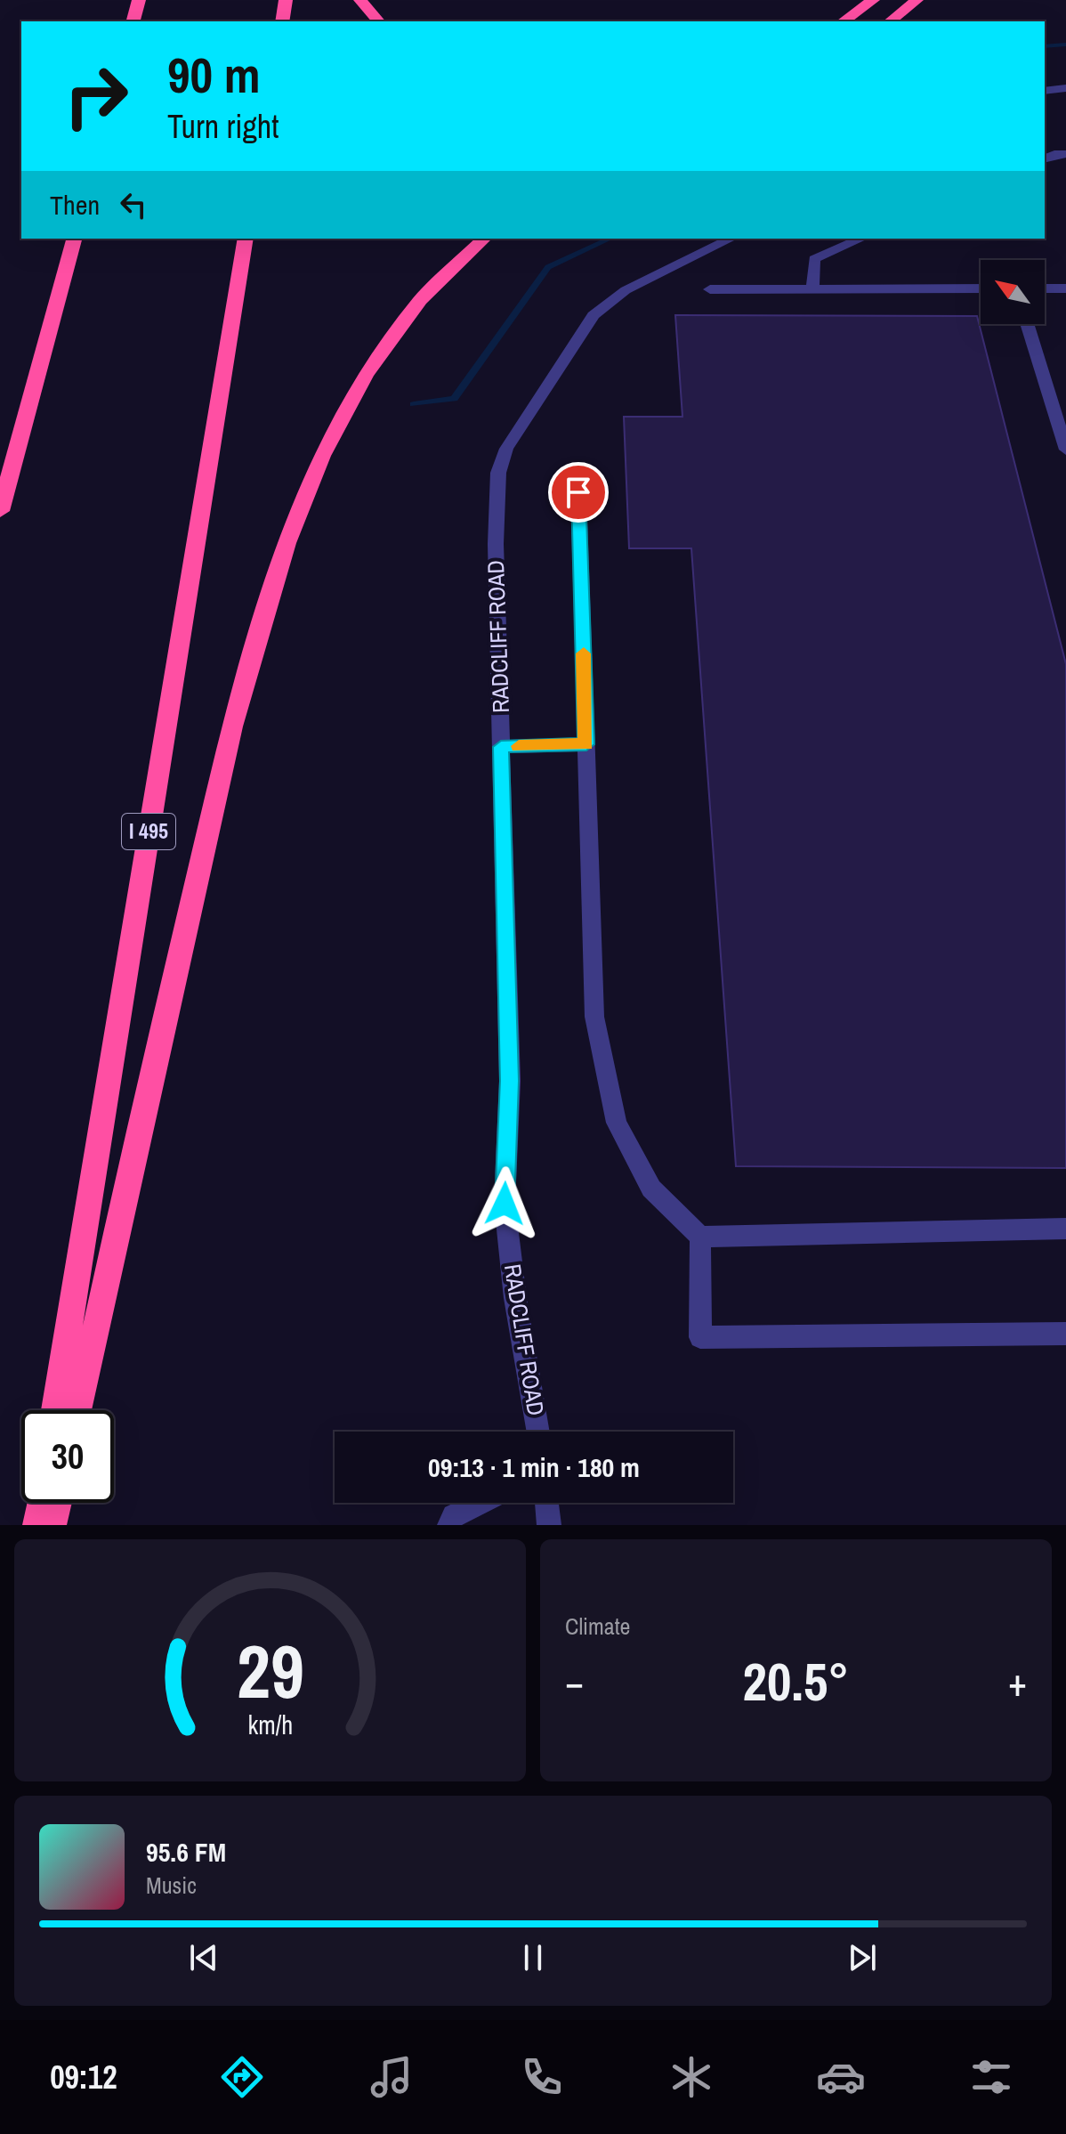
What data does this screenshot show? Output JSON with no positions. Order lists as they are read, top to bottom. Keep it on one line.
{"streets":{"highway":["I 495"],"street":["RADCLIFF ROAD"]},"north":"top left","page":{"turn":["90 m","Turn right"],"then":"Then","limit":"30","trip":"09:13 · 1 min · 180 m","tile":"Climate","heat":["−","20.5°","+"],"song":["95.6 FM","Music"],"tabs":"09:12","gauge":["29","km/h"]}}
